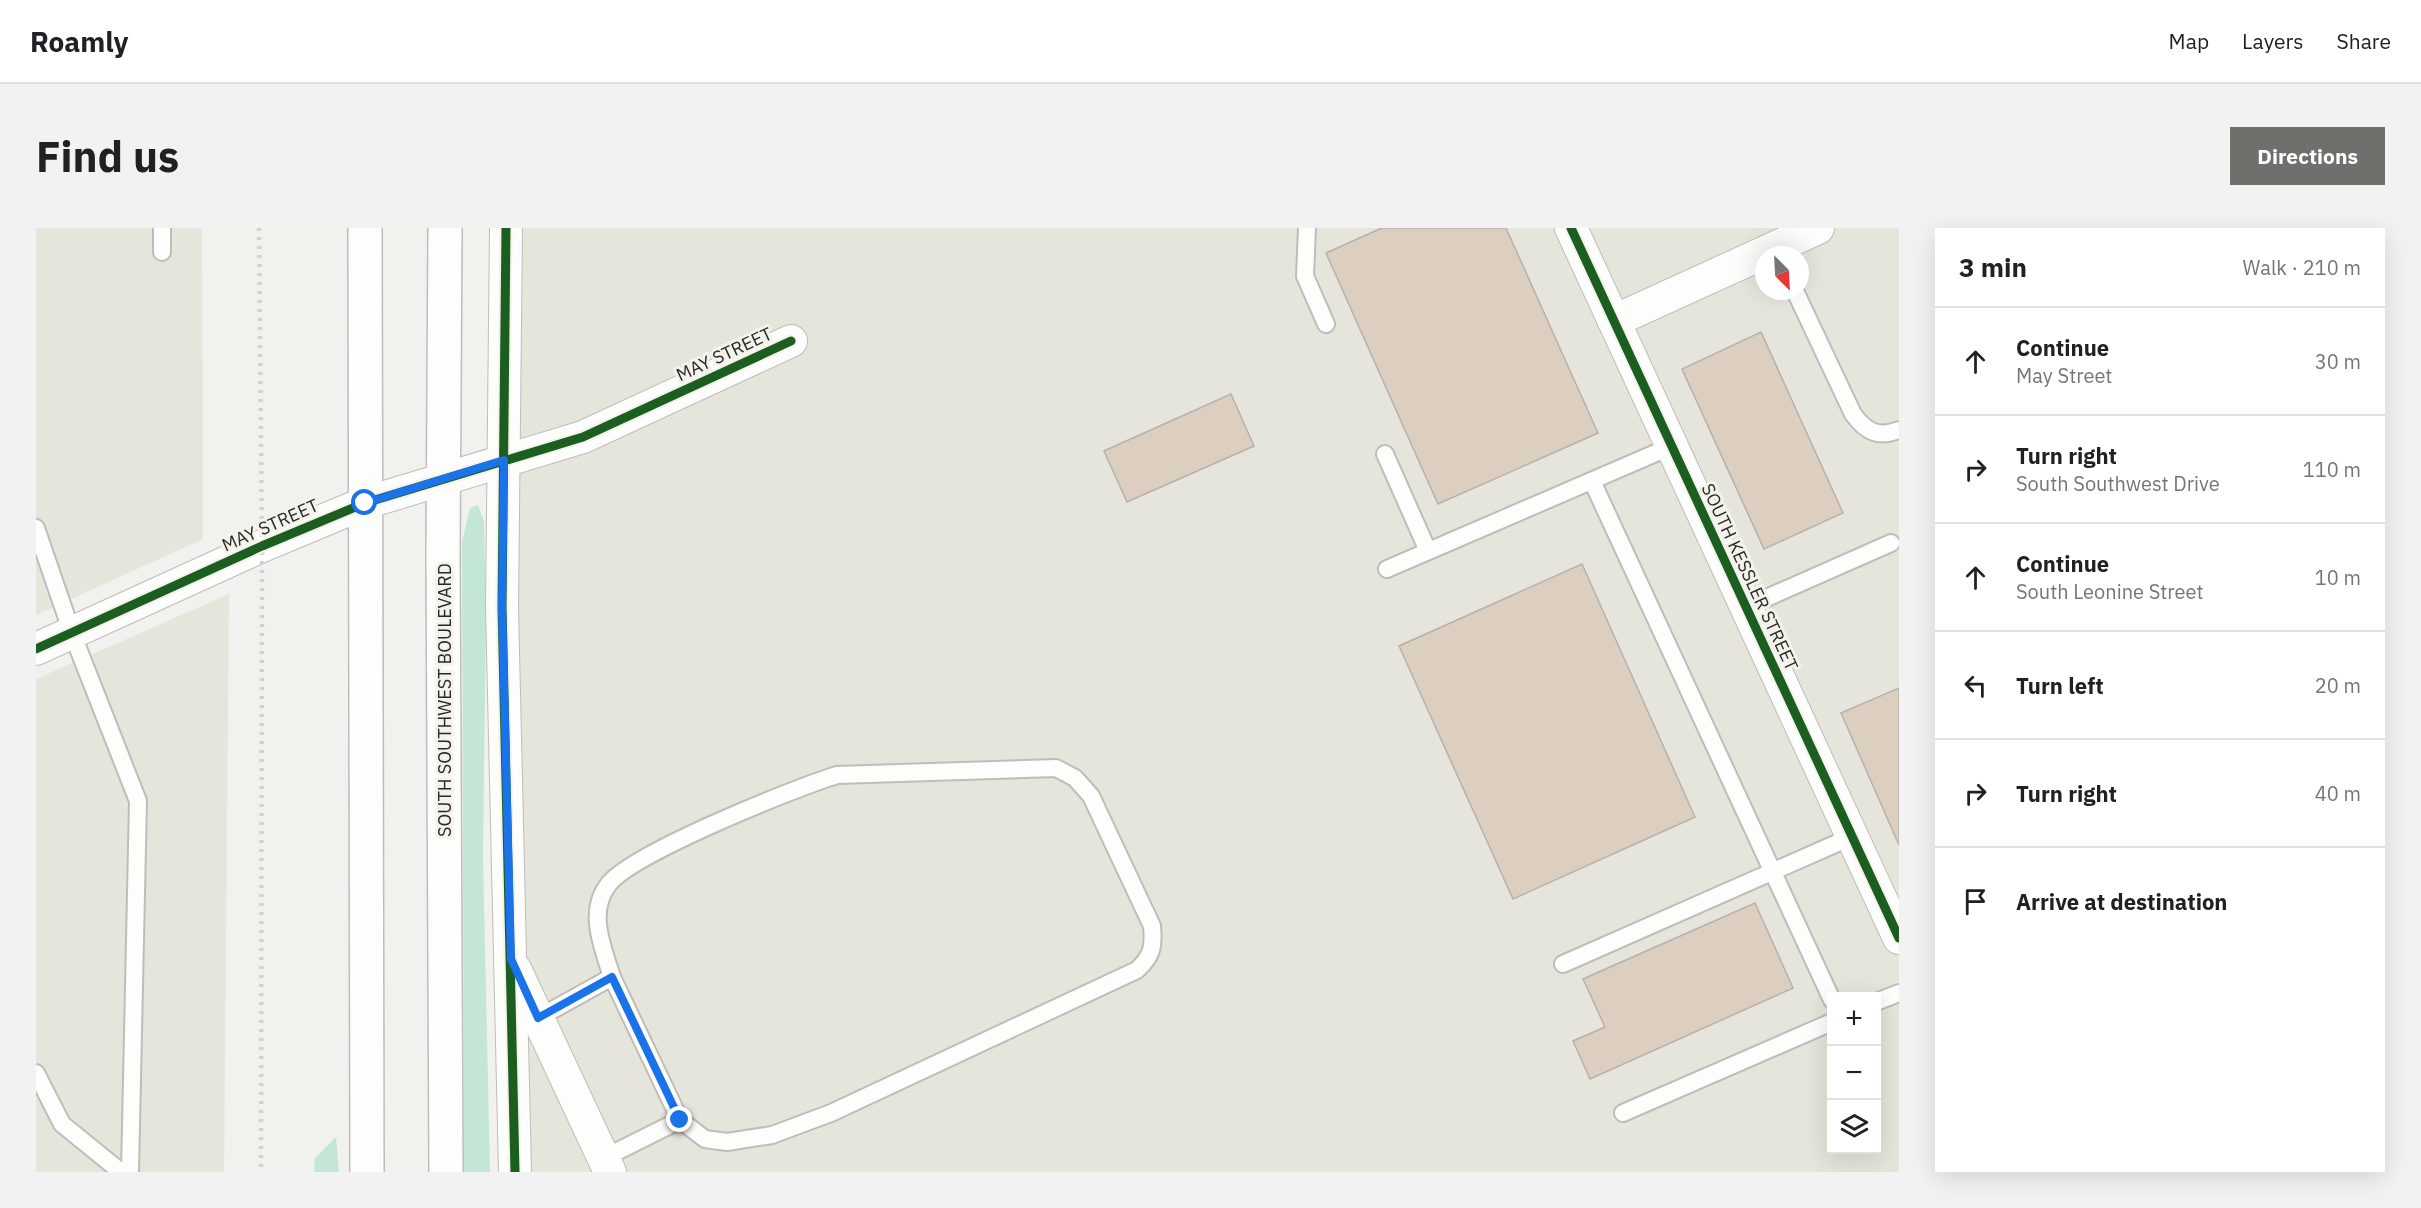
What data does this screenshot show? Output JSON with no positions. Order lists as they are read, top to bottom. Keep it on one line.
{"streets":{"main road":["SOUTH SOUTHWEST BOULEVARD"],"street":["MAY STREET","SOUTH KESSLER STREET"]},"crossings":[["MAY STREET","SOUTH SOUTHWEST BOULEVARD"]],"north":"bottom right","page":{"header":"Roamly","nav":["Map","Layers","Share"],"buttons":"Directions","title":"Find us","heading":["3 min","Walk · 210 m"],"list":[["Continue","May Street","30 m"],["Turn right","South Southwest Drive","110 m"],["Continue","South Leonine Street","10 m"],["Turn left","20 m"],["Turn right","40 m"],"Arrive at destination"],"map_buttons":["+","−"]}}
